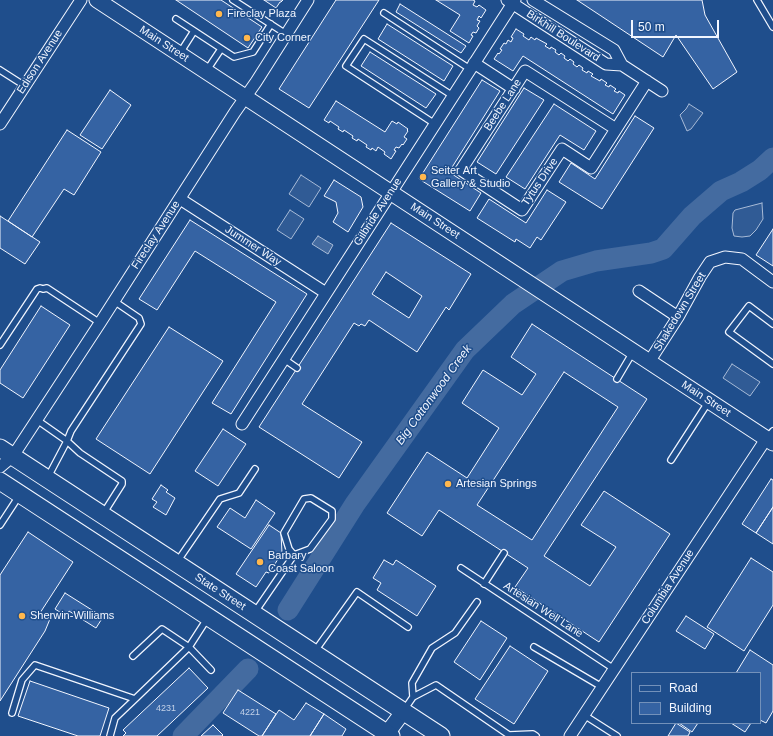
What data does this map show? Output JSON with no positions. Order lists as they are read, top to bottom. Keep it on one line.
{"streets":{"main road":["State Street"],"street":["Birkhill Boulevard","Main Street","Edison Avenue","Beebe Lane","Tytus Drive","Gilbride Avenue","Fireclay Avenue","Jummer Way","Shakedown Street","Columbia Avenue"],"lane":["Artesian Well Lane"]},"crossings":[["Birkhill Boulevard","Tytus Drive"],["Birkhill Boulevard","Gilbride Avenue"],["Main Street","Gilbride Avenue"],["Main Street","Fireclay Avenue"],["Main Street","Shakedown Street"],["Main Street","Columbia Avenue"],["Beebe Lane","Tytus Drive"],["Gilbride Avenue","Jummer Way"],["Fireclay Avenue","Jummer Way"],["Fireclay Avenue","State Street"],["Columbia Avenue","Artesian Well Lane"]],"water":["Big Cottonwood Creek"],"places":["Fireclay Plaza","City Corner","Seiter Art Gallery & Studio","Artesian Springs","Barbary Coast Saloon","Sherwin-Williams"],"house_numbers":["4231","4221"],"legend":["Road","Building"],"scale_bar":"50 m"}
